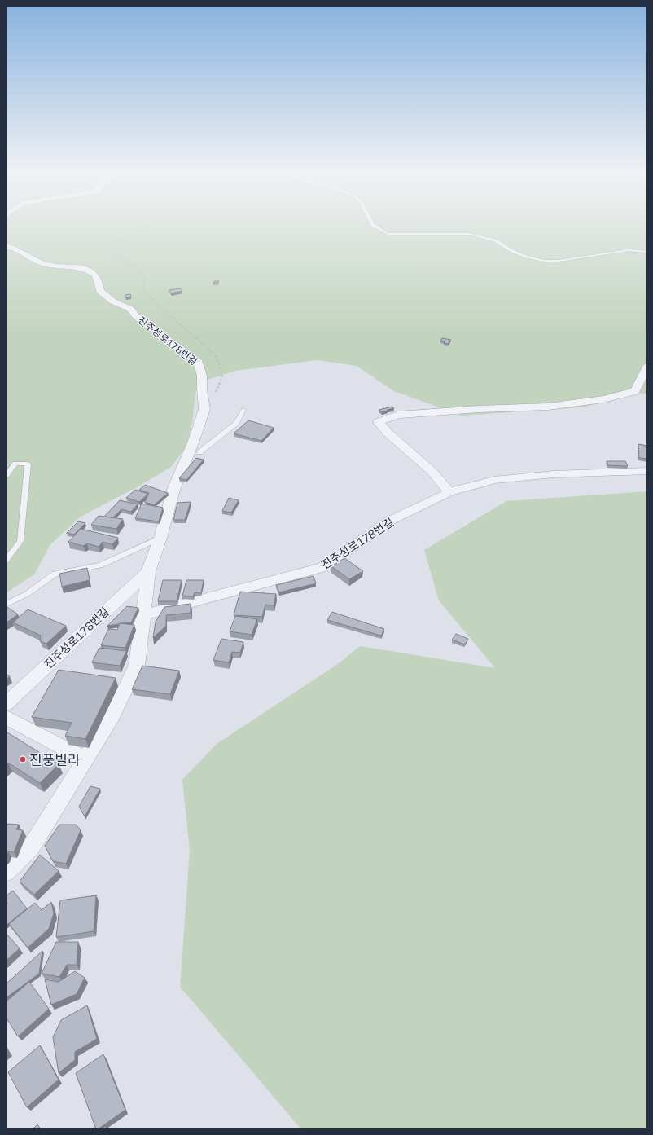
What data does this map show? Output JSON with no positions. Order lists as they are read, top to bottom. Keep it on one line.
{"streets":{"street":["진주성로178번길"]},"places":["진풍빌라"]}
